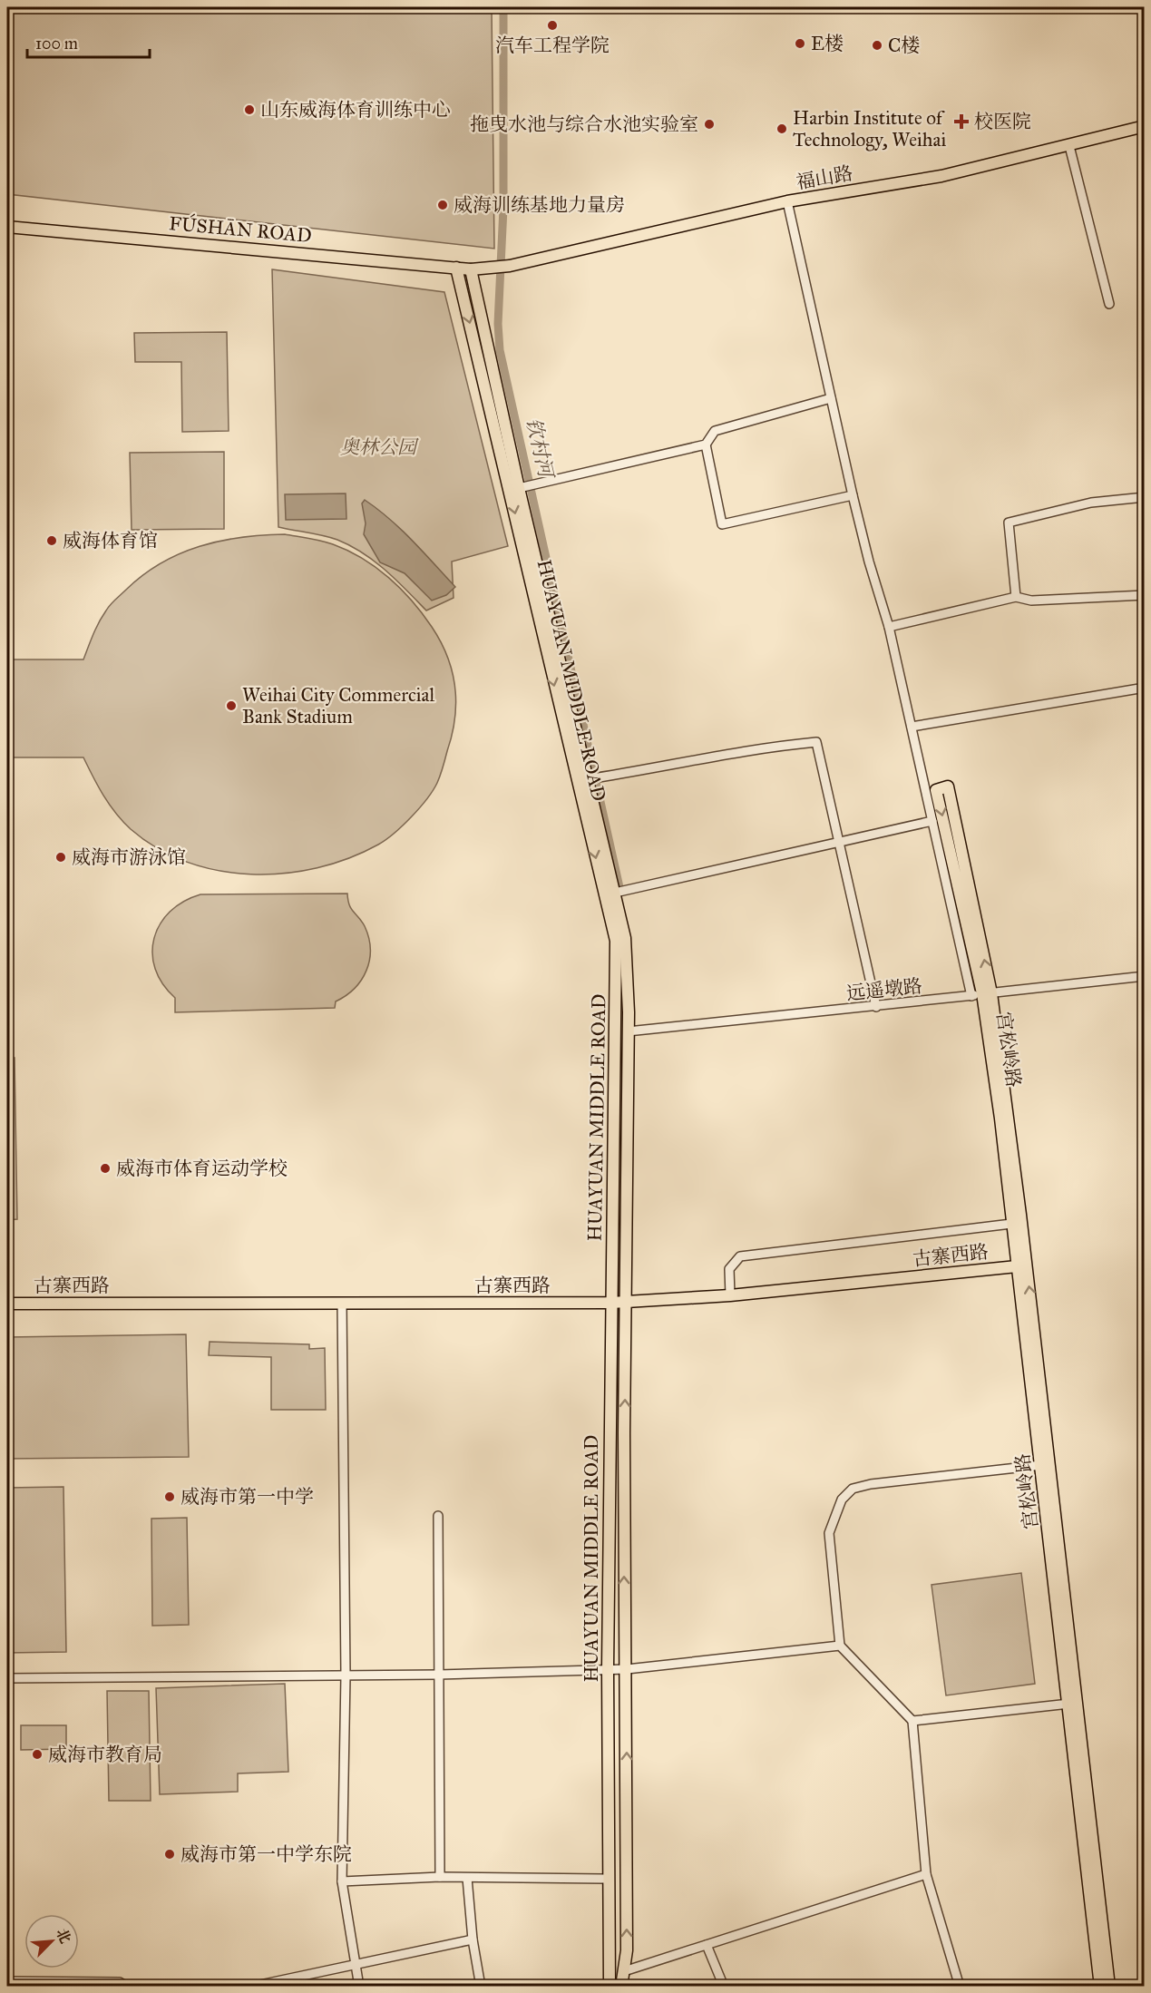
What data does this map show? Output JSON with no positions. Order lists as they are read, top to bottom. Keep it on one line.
{"streets":{"main road":["福山路","FÚSHĀN ROAD","HUAYUAN MIDDLE ROAD","宫松岭路","古寨西路"],"street":["远遥墩路"]},"crossings":[["福山路","FÚSHĀN ROAD"],["FÚSHĀN ROAD","HUAYUAN MIDDLE ROAD"],["HUAYUAN MIDDLE ROAD","远遥墩路"],["HUAYUAN MIDDLE ROAD","古寨西路"],["远遥墩路","宫松岭路"],["宫松岭路","古寨西路"]],"water":["钦村河"],"parks":["奥林公园"],"places":{"other":["汽车工程学院","E楼","C楼","山东威海体育训练中心","拖曳水池与综合水池实验室","Harbin Institute of Technology, Weihai","威海训练基地力量房","威海体育馆","Weihai City Commercial Bank Stadium","威海市游泳馆","威海市体育运动学校","威海市第一中学","威海市教育局","威海市第一中学东院"],"health":["校医院"]},"scale_bar":"100 m","north":"top right"}
